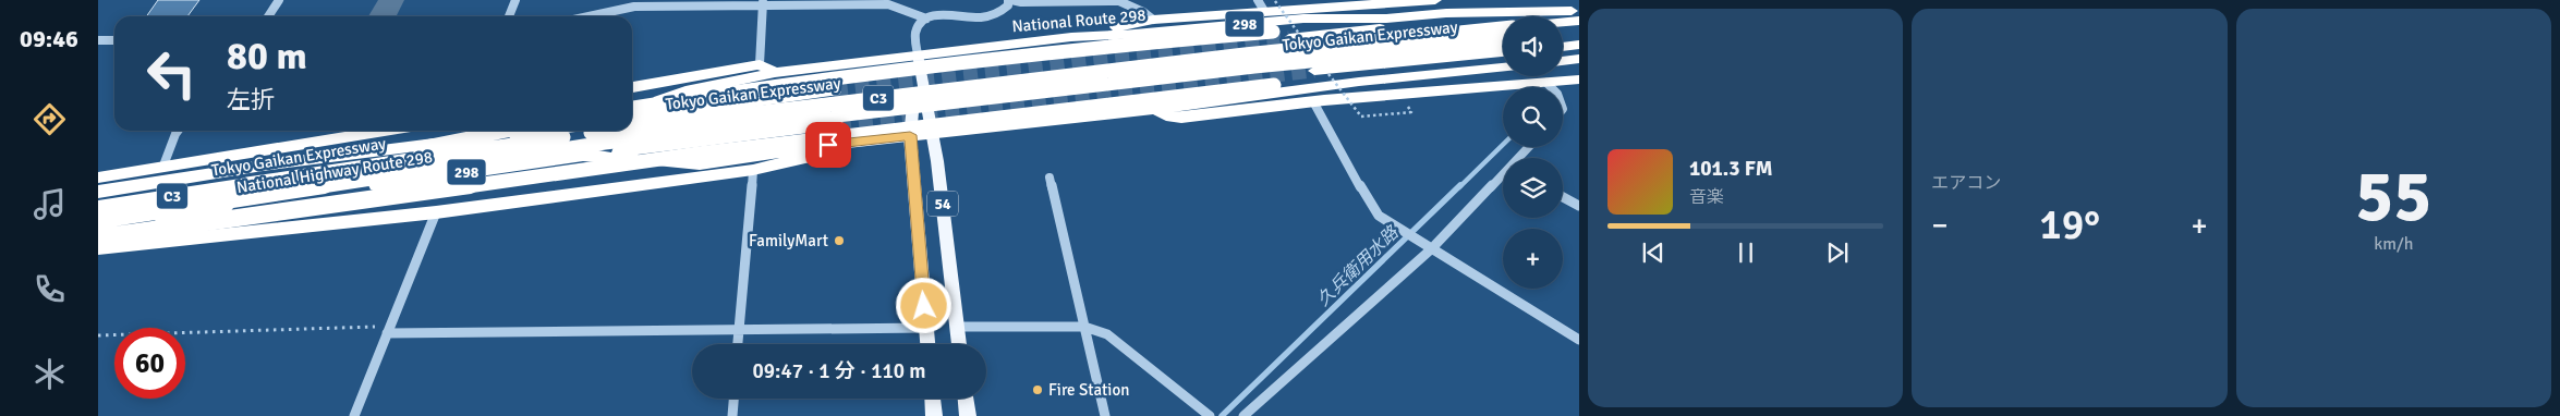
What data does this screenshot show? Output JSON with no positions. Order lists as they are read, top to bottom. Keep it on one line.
{"streets":{"highway":["National Route 298","298","Tokyo Gaikan Expressway","C3","National Highway Route 298"],"main road":["54"]},"crossings":[["National Route 298","298"],["National Route 298","54"],["298","National Highway Route 298"],["298","54"]],"water":["久兵衛用水路"],"places":["FamilyMart","Fire Station"],"page":{"tabs":"09:46","tile":["エアコン",["55","km/h"]],"map_buttons":"+","turn":["80 m","左折"],"song":["101.3 FM","音楽"],"heat":["−","19°","+"],"limit":"60","trip":"09:47 · 1 分 · 110 m"}}
